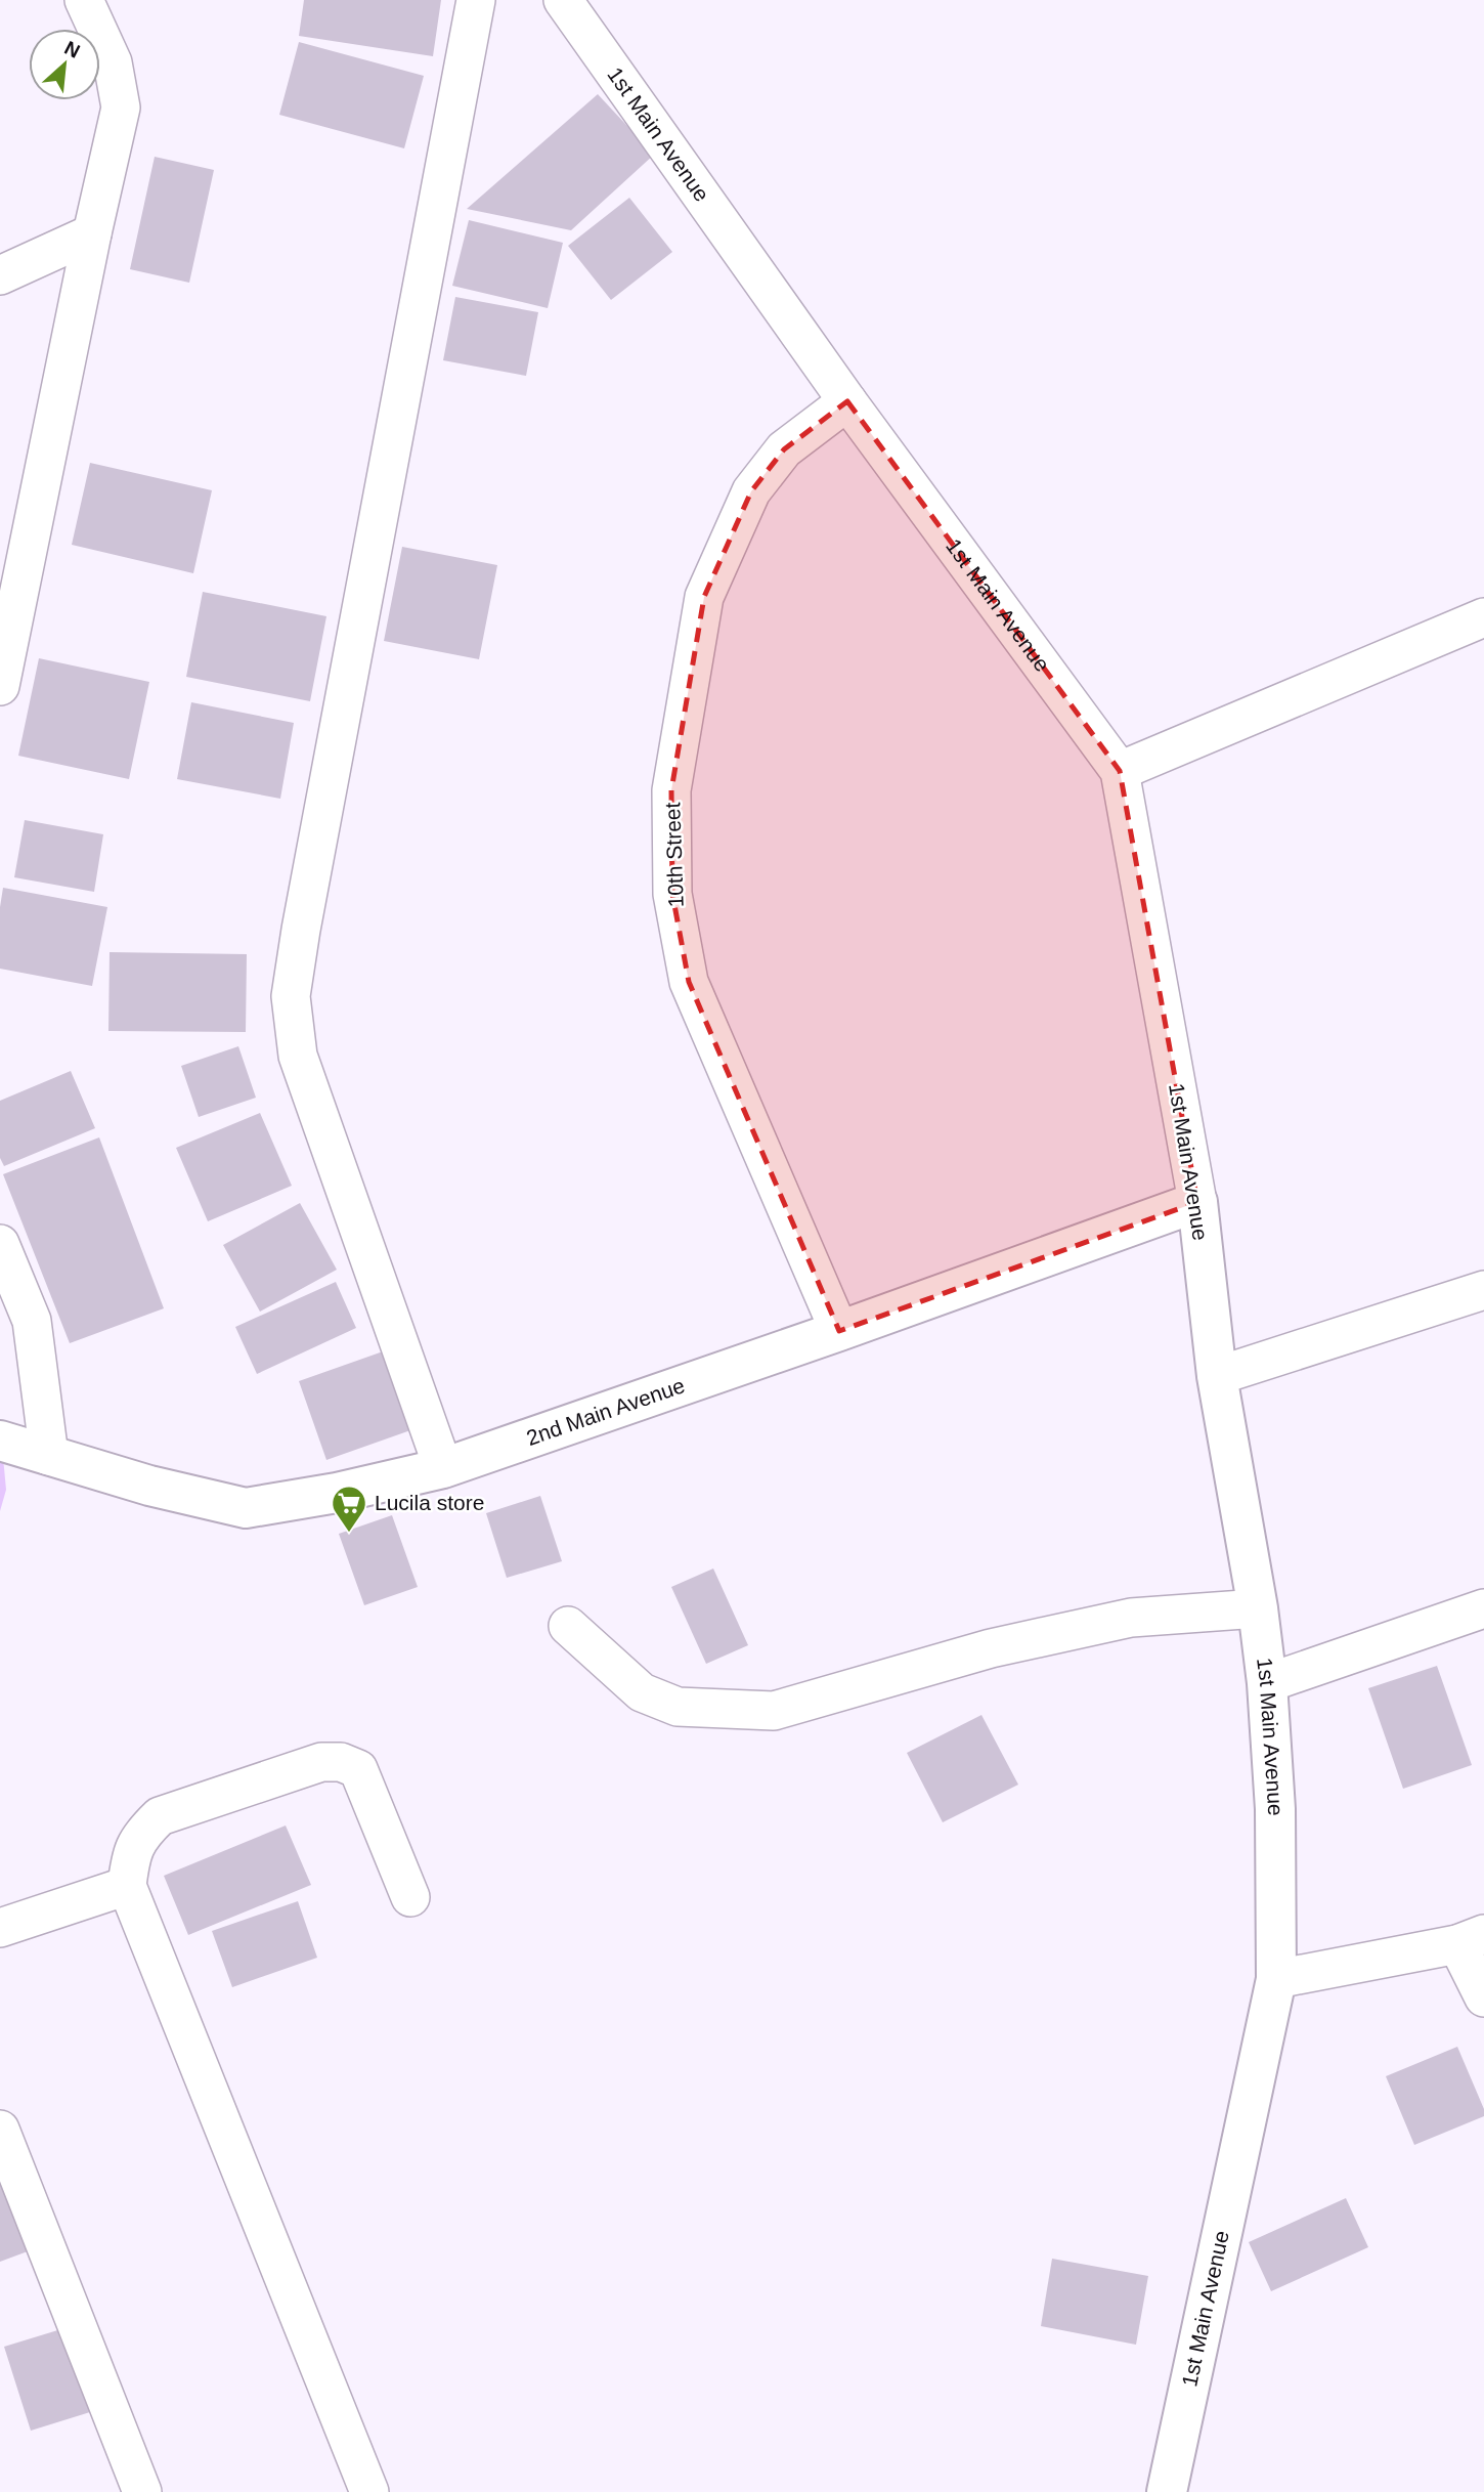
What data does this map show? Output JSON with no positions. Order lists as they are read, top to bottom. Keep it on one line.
{"streets":{"street":["1st Main Avenue","10th Street","2nd Main Avenue"]},"crossings":[["1st Main Avenue","10th Street"],["1st Main Avenue","2nd Main Avenue"],["10th Street","2nd Main Avenue"]],"places":{"supermarket":["Lucila store"]},"north":"top right"}
